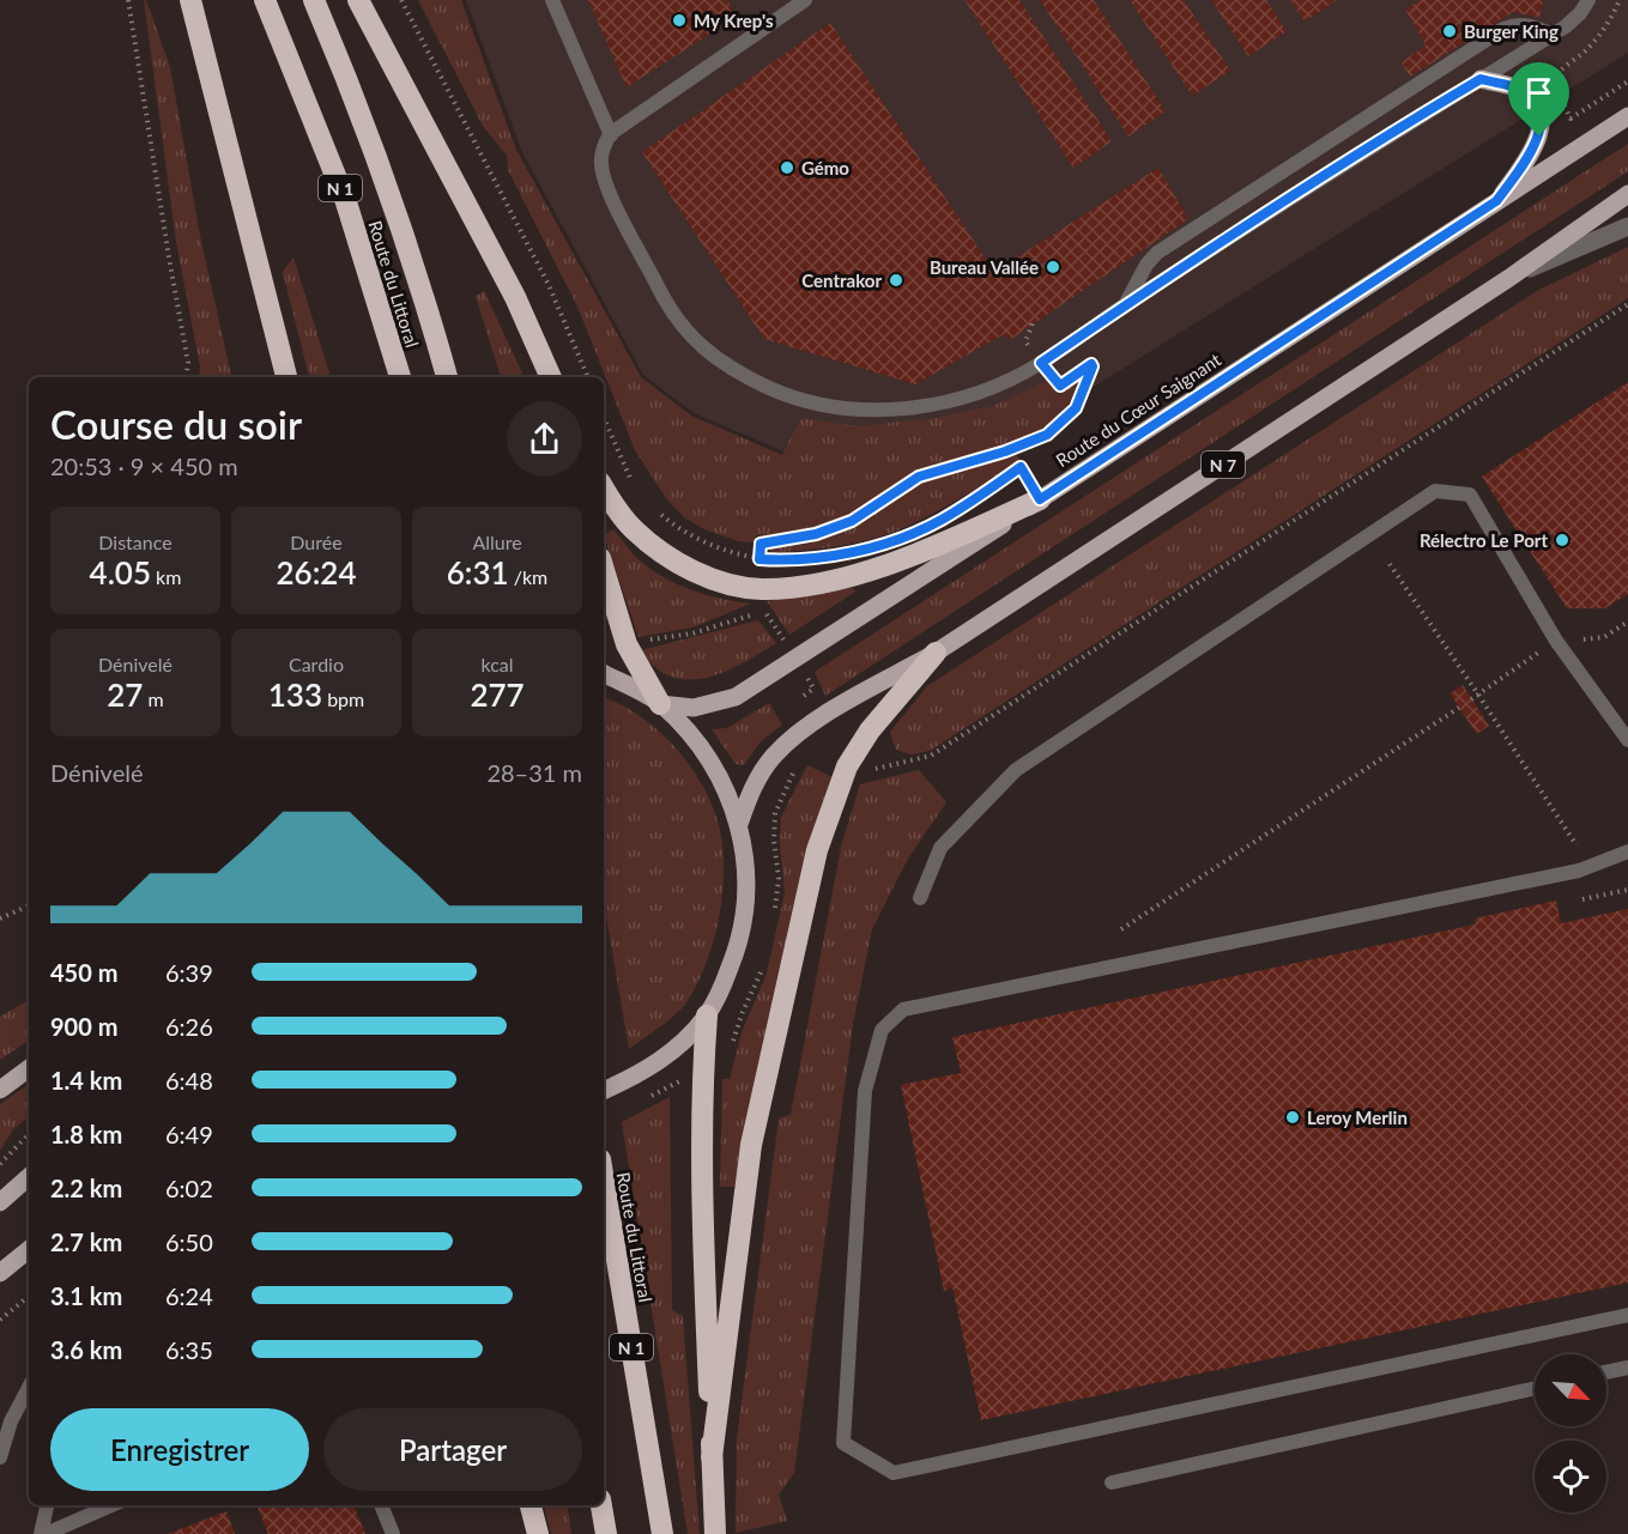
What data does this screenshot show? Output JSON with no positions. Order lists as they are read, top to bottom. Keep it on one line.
{"streets":{"highway":["N 1","Route du Littoral"],"main road":["Route du Cœur Saignant","N 7"]},"places":["My Krep's","Burger King","Gémo","Bureau Vallée","Centrakor","Rélectro Le Port","Leroy Merlin"],"north":"bottom right","page":{"heading":["Course du soir","20:53 · 9 × 450 m"],"stats":[["Distance","4.05 km"],["Durée","26:24"],["Allure","6:31 /km"],["Dénivelé","27 m"],["Cardio","133 bpm"],["kcal","277"]],"chart":["Dénivelé","28–31 m"],"list":[{"name":"450 m","note":"6:39"},{"name":"900 m","note":"6:26"},{"name":"1.4 km","note":"6:48"},{"name":"1.8 km","note":"6:49"},{"name":"2.2 km","note":"6:02"},{"name":"2.7 km","note":"6:50"},{"name":"3.1 km","note":"6:24"},{"name":"3.6 km","note":"6:35"}],"buttons":["Enregistrer","Partager"]}}
